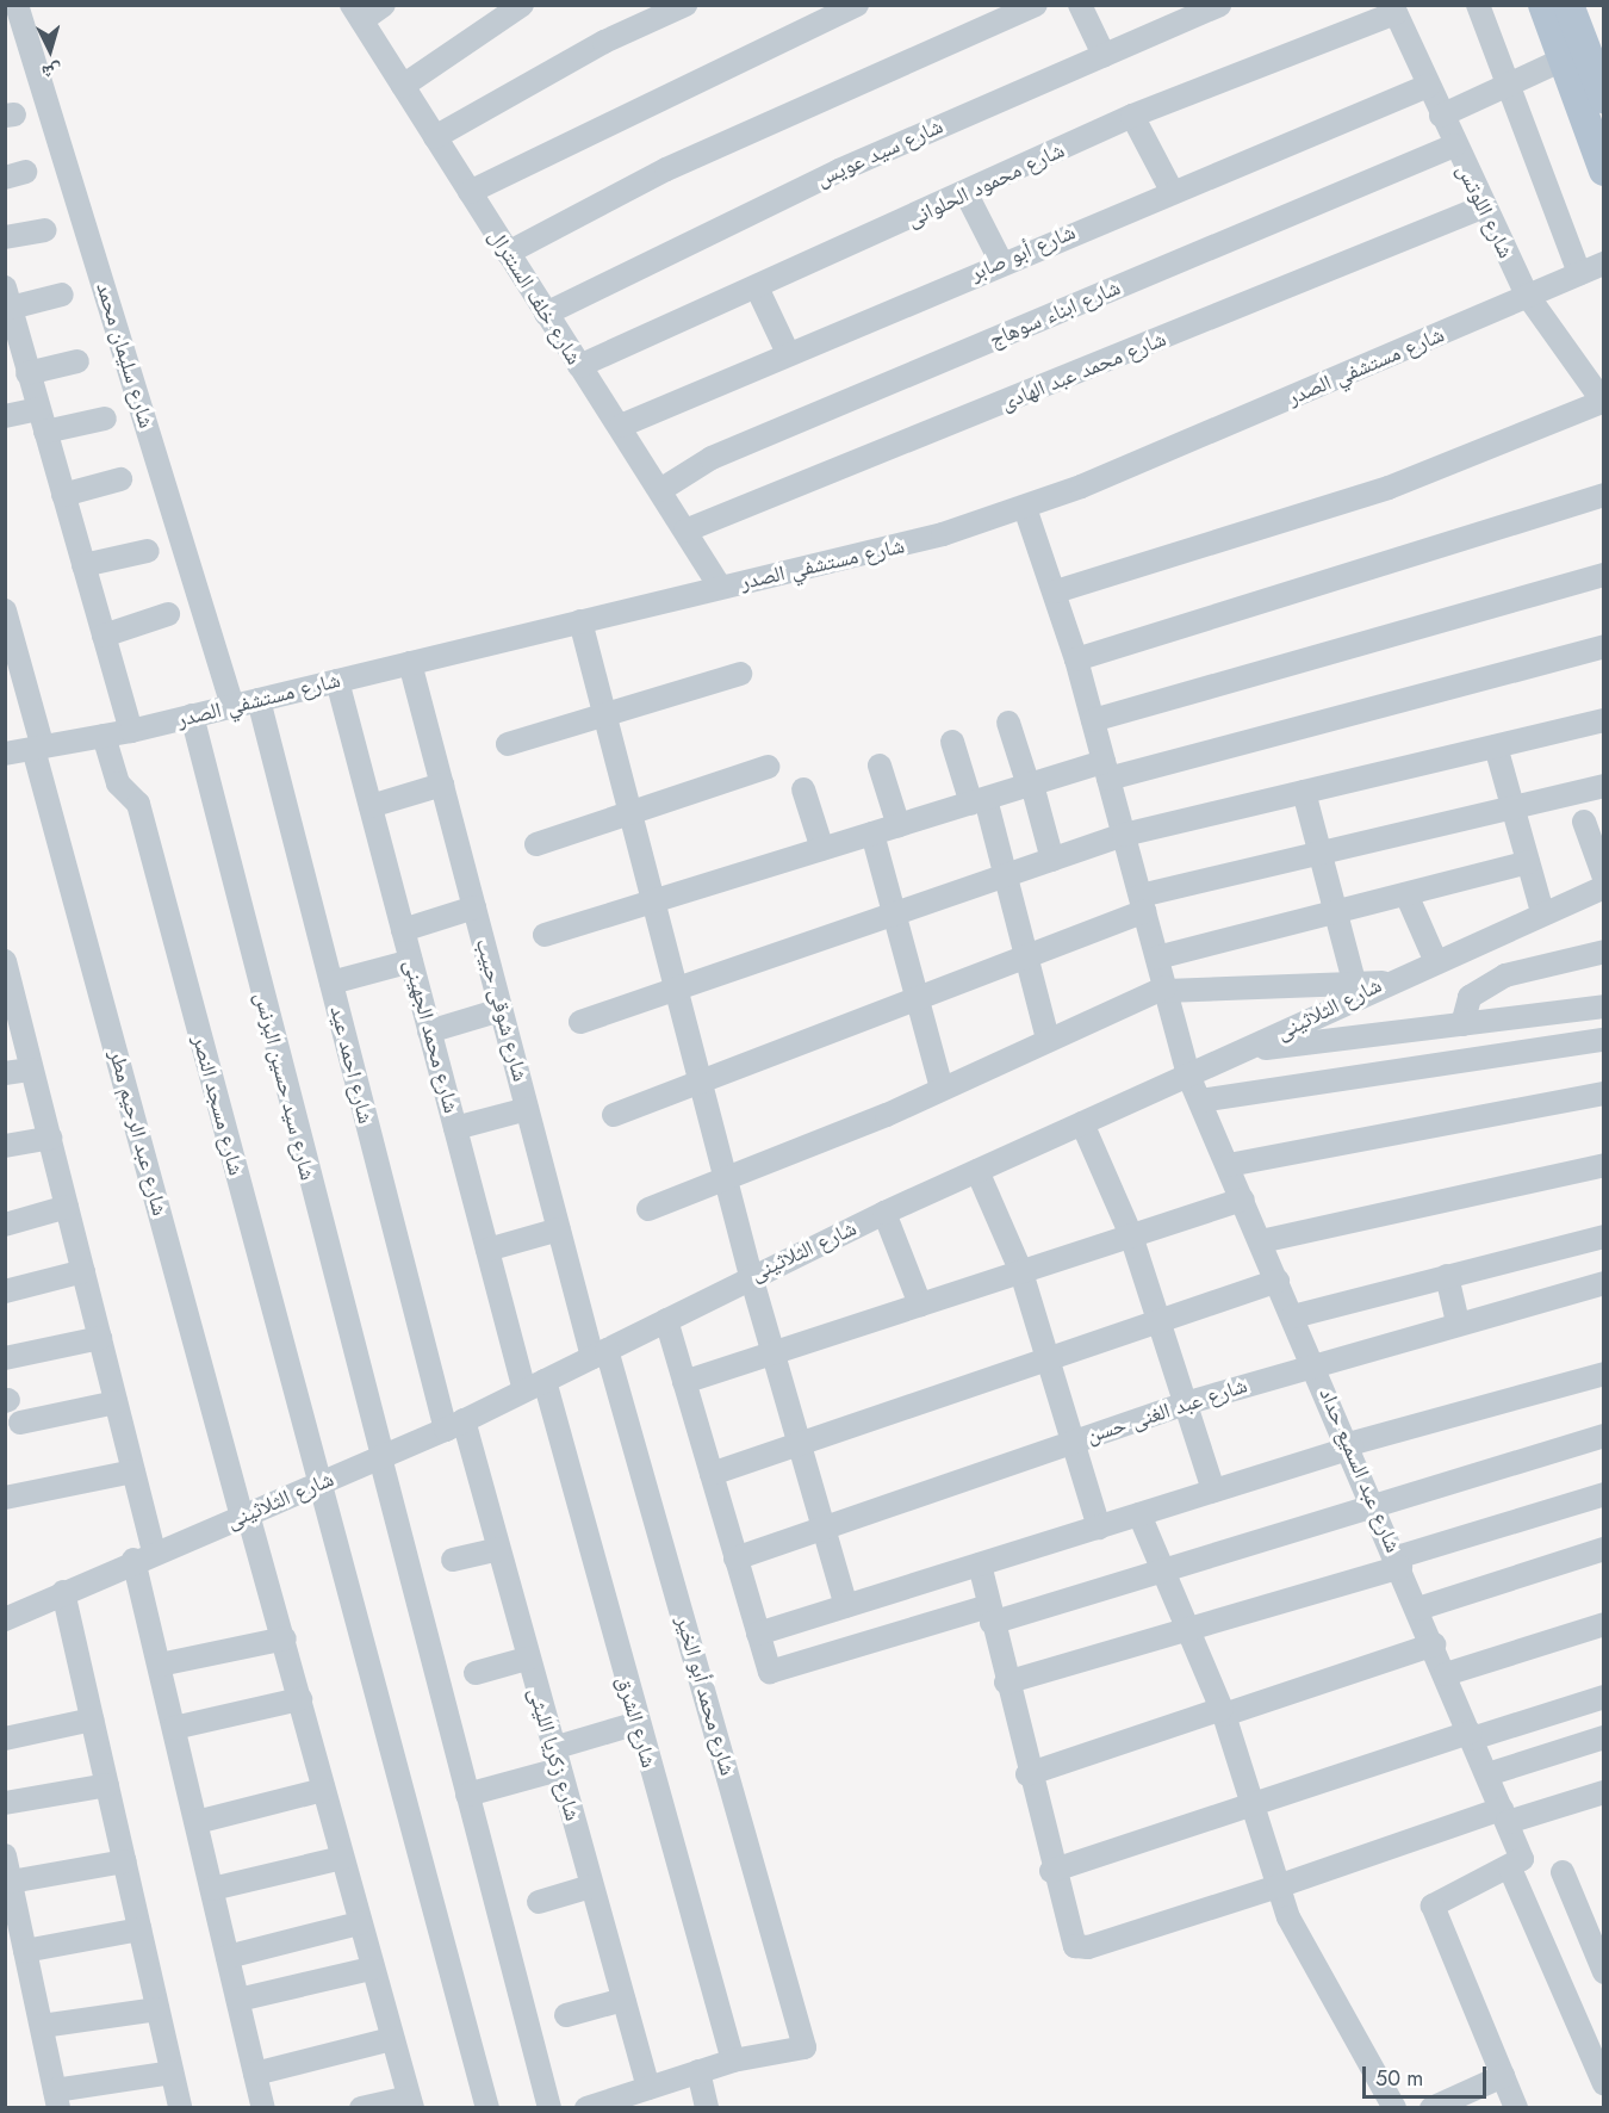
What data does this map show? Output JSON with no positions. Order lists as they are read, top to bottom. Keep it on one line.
{"streets":{"street":["شارع سيد عويس","شارع محمود الحلوانى","شارع اللوتس","شارع أبو صابر","شارع خلف السنترال","شارع ابناء سوهاج","شارع سليمان محمد","شارع مستشفي الصدر","شارع محمد عبد الهادى","شارع الثلاثينى","شارع شوقى حبيب","شارع محمد الجهينى","شارع احمد عيد","شارع سيد حسين البرنس","شارع مسجد النصر","شارع عبد الرحيم مطر","شارع عبد الغنى حسن","شارع عبد السميع حداد","شارع محمد أبو الخير","شارع الشرق","شارع زكريا الليثى"]},"crossings":[["شارع سيد عويس","شارع خلف السنترال"],["شارع محمود الحلوانى","شارع اللوتس"],["شارع محمود الحلوانى","شارع خلف السنترال"],["شارع اللوتس","شارع أبو صابر"],["شارع اللوتس","شارع ابناء سوهاج"],["شارع اللوتس","شارع مستشفي الصدر"],["شارع اللوتس","شارع محمد عبد الهادى"],["شارع أبو صابر","شارع خلف السنترال"],["شارع خلف السنترال","شارع ابناء سوهاج"],["شارع خلف السنترال","شارع مستشفي الصدر"],["شارع خلف السنترال","شارع محمد عبد الهادى"],["شارع سليمان محمد","شارع مستشفي الصدر"],["شارع مستشفي الصدر","شارع شوقى حبيب"],["شارع مستشفي الصدر","شارع محمد الجهينى"],["شارع مستشفي الصدر","شارع احمد عيد"],["شارع مستشفي الصدر","شارع سيد حسين البرنس"],["شارع مستشفي الصدر","شارع مسجد النصر"],["شارع مستشفي الصدر","شارع عبد الرحيم مطر"],["شارع مستشفي الصدر","شارع عبد السميع حداد"],["شارع الثلاثينى","شارع شوقى حبيب"],["شارع الثلاثينى","شارع محمد الجهينى"],["شارع الثلاثينى","شارع احمد عيد"],["شارع الثلاثينى","شارع سيد حسين البرنس"],["شارع الثلاثينى","شارع مسجد النصر"],["شارع الثلاثينى","شارع عبد الرحيم مطر"],["شارع الثلاثينى","شارع عبد السميع حداد"],["شارع الثلاثينى","شارع محمد أبو الخير"],["شارع الثلاثينى","شارع الشرق"],["شارع الثلاثينى","شارع زكريا الليثى"],["شارع شوقى حبيب","شارع محمد أبو الخير"],["شارع محمد الجهينى","شارع الشرق"],["شارع احمد عيد","شارع زكريا الليثى"],["شارع عبد الغنى حسن","شارع عبد السميع حداد"],["شارع محمد أبو الخير","شارع الشرق"]],"scale_bar":"50 m","north":"bottom"}
